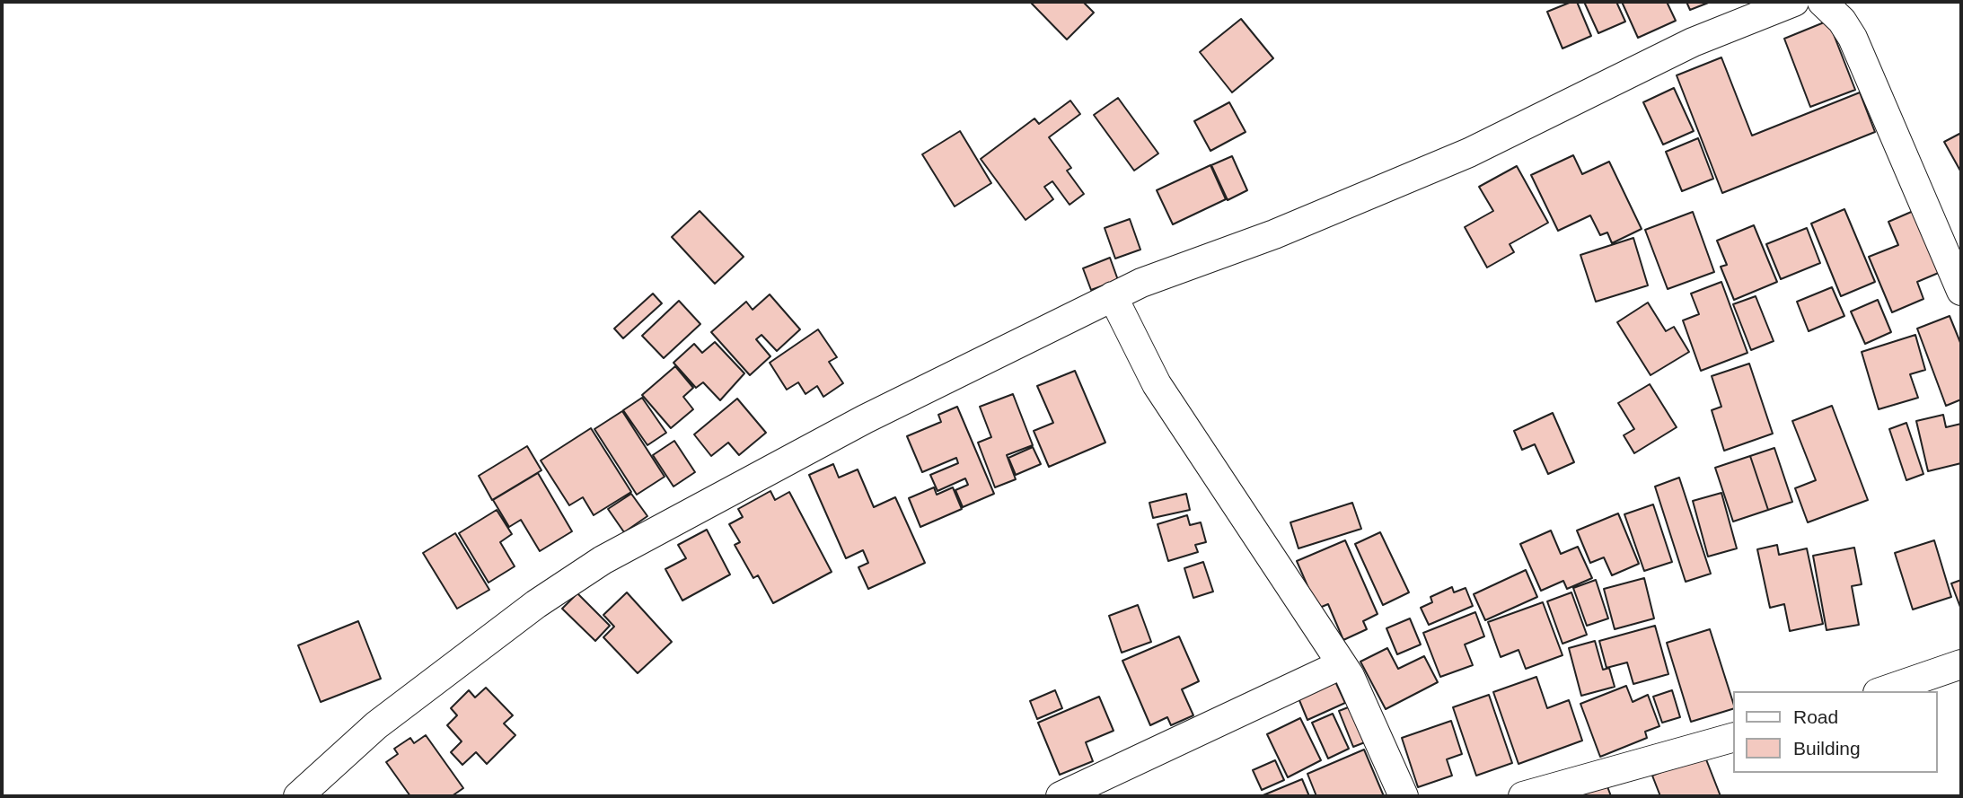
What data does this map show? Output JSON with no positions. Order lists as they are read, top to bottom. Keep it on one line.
{"legend":["Road","Building"]}
